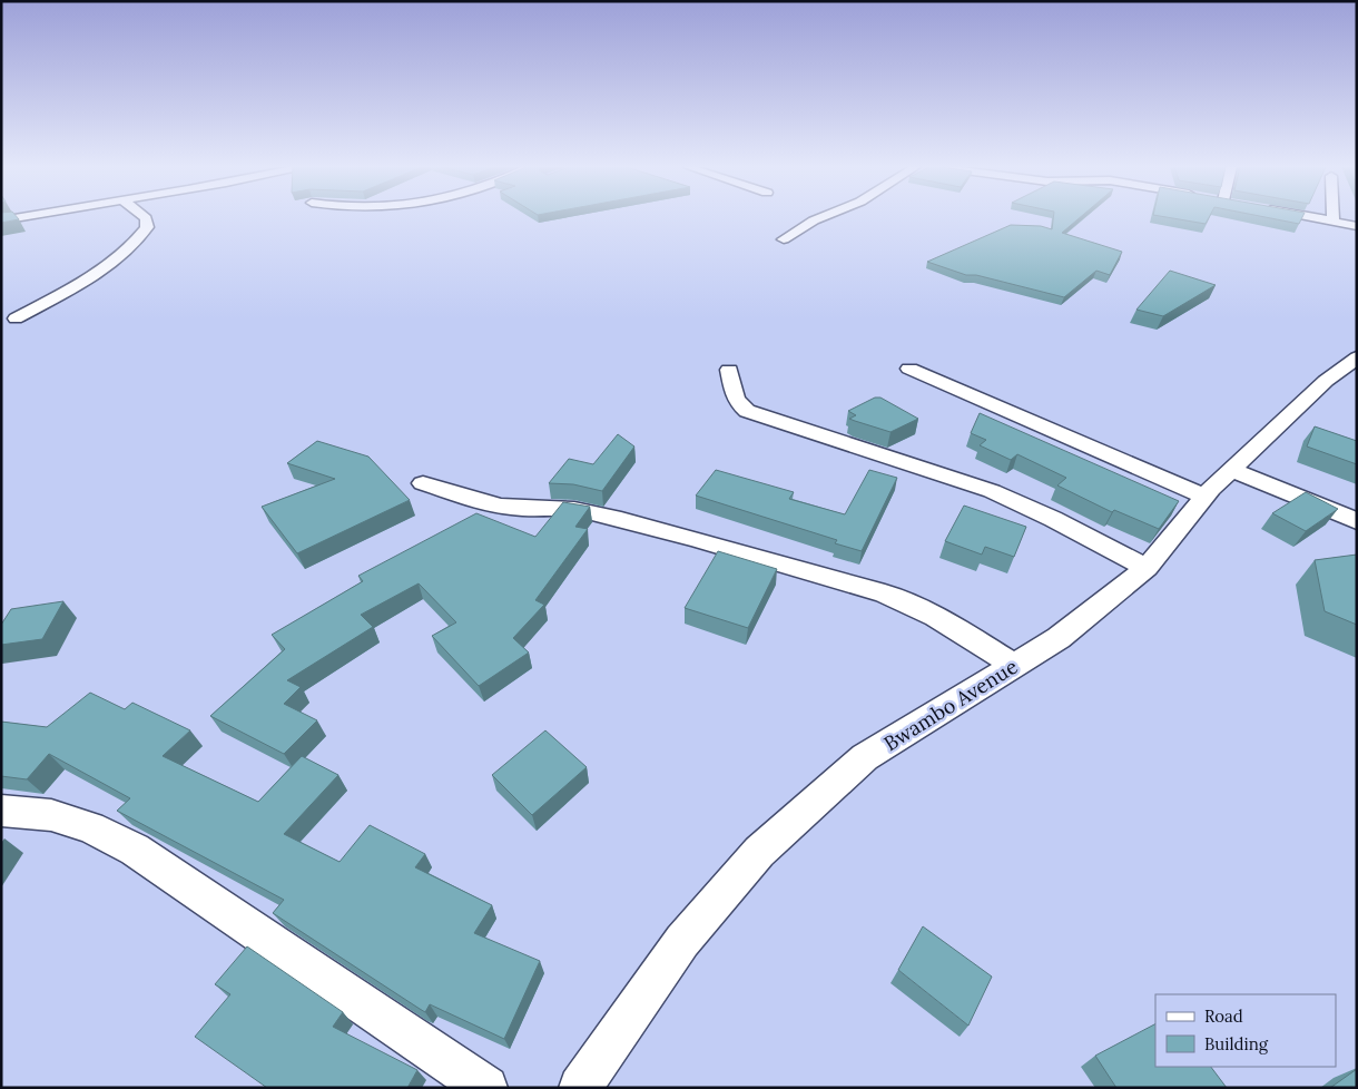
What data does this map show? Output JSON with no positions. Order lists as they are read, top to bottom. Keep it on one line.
{"streets":{"street":["Bwambo Avenue"]},"legend":["Road","Building"]}
